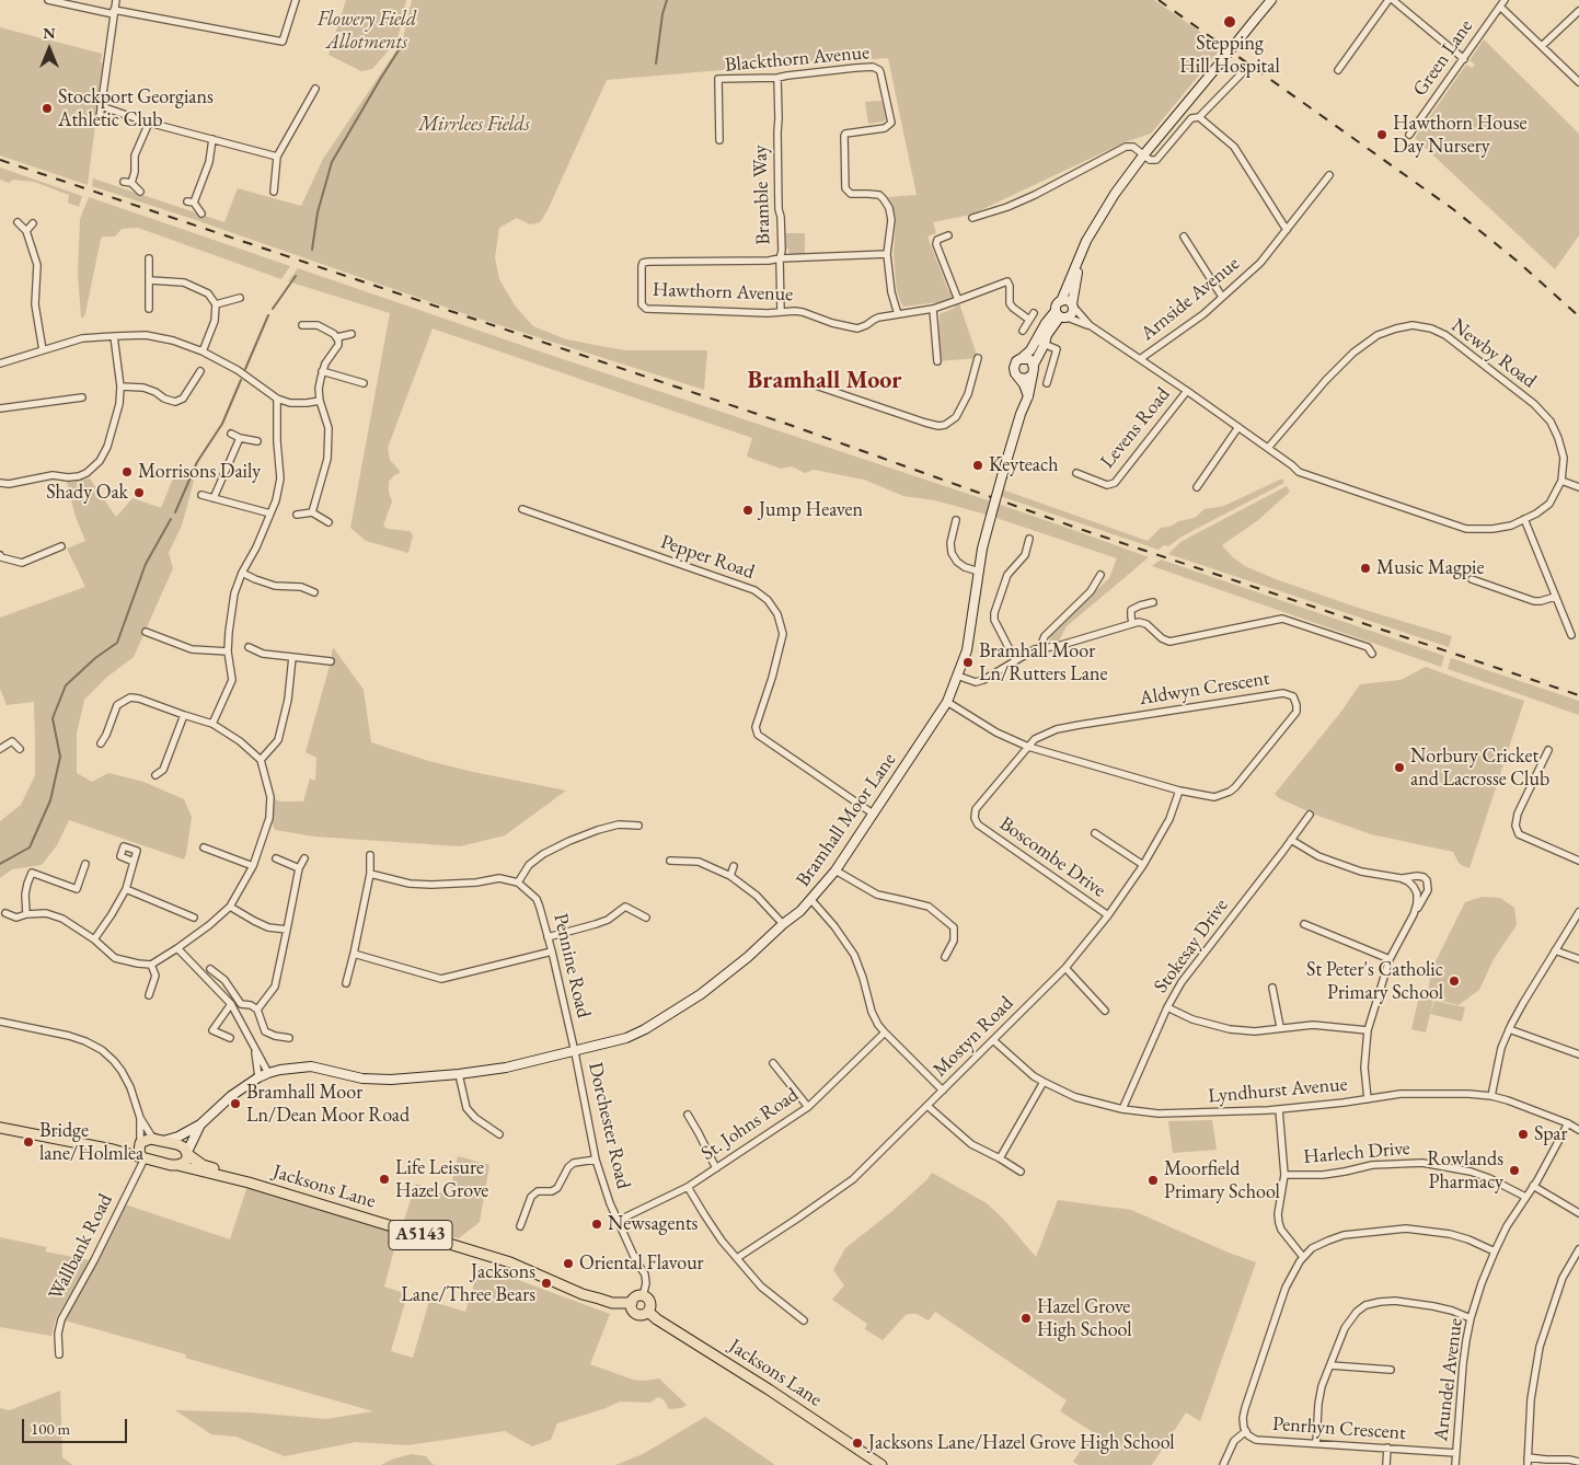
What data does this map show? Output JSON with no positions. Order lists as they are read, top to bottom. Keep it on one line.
{"streets":{"main road":["Jacksons Lane","A5143"],"street":["Green Lane","Blackthorn Avenue","Bramble Way","Hawthorn Avenue","Arnside Avenue","Newby Road","Levens Road","Pepper Road","Aldwyn Crescent","Bramhall Moor Lane","Boscombe Drive","Stokesay Drive","Pennine Road","Mostyn Road","Lyndhurst Avenue","St. Johns Road","Dorchester Road","Harlech Drive","Wallbank Road","Arundel Avenue","Penrhyn Crescent"]},"crossings":[["Blackthorn Avenue","Bramble Way"],["Blackthorn Avenue","Hawthorn Avenue"],["Bramble Way","Hawthorn Avenue"],["Arnside Avenue","Newby Road"],["Newby Road","Levens Road"],["Newby Road","Bramhall Moor Lane"],["Pepper Road","Bramhall Moor Lane"],["Aldwyn Crescent","Bramhall Moor Lane"],["Aldwyn Crescent","Boscombe Drive"],["Aldwyn Crescent","Mostyn Road"],["Bramhall Moor Lane","Pennine Road"],["Bramhall Moor Lane","Dorchester Road"],["Bramhall Moor Lane","Jacksons Lane"],["Boscombe Drive","Mostyn Road"],["Stokesay Drive","Lyndhurst Avenue"],["Pennine Road","Dorchester Road"],["Mostyn Road","Lyndhurst Avenue"],["Lyndhurst Avenue","Arundel Avenue"],["St. Johns Road","Dorchester Road"],["Dorchester Road","Jacksons Lane"],["Harlech Drive","Arundel Avenue"],["Jacksons Lane","Wallbank Road"],["Arundel Avenue","Penrhyn Crescent"]],"districts":["Bramhall Moor"],"parks":["Flowery Field Allotments","Mirrlees Fields"],"places":["Stepping Hill Hospital","Stockport Georgians Athletic Club","Hawthorn House Day Nursery","Keyteach","Morrisons Daily","Shady Oak","Jump Heaven","Music Magpie","Bramhall Moor Ln/Rutters Lane","Norbury Cricket and Lacrosse Club","St Peter's Catholic Primary School","Bramhall Moor Ln/Dean Moor Road","Spar","Bridge lane/Holmlea","Rowlands Pharmacy","Life Leisure Hazel Grove","Moorfield Primary School","Newsagents","Oriental Flavour","Jacksons Lane/Three Bears","Hazel Grove High School","Jacksons Lane/Hazel Grove High School"],"scale_bar":"100 m","north":"top"}
